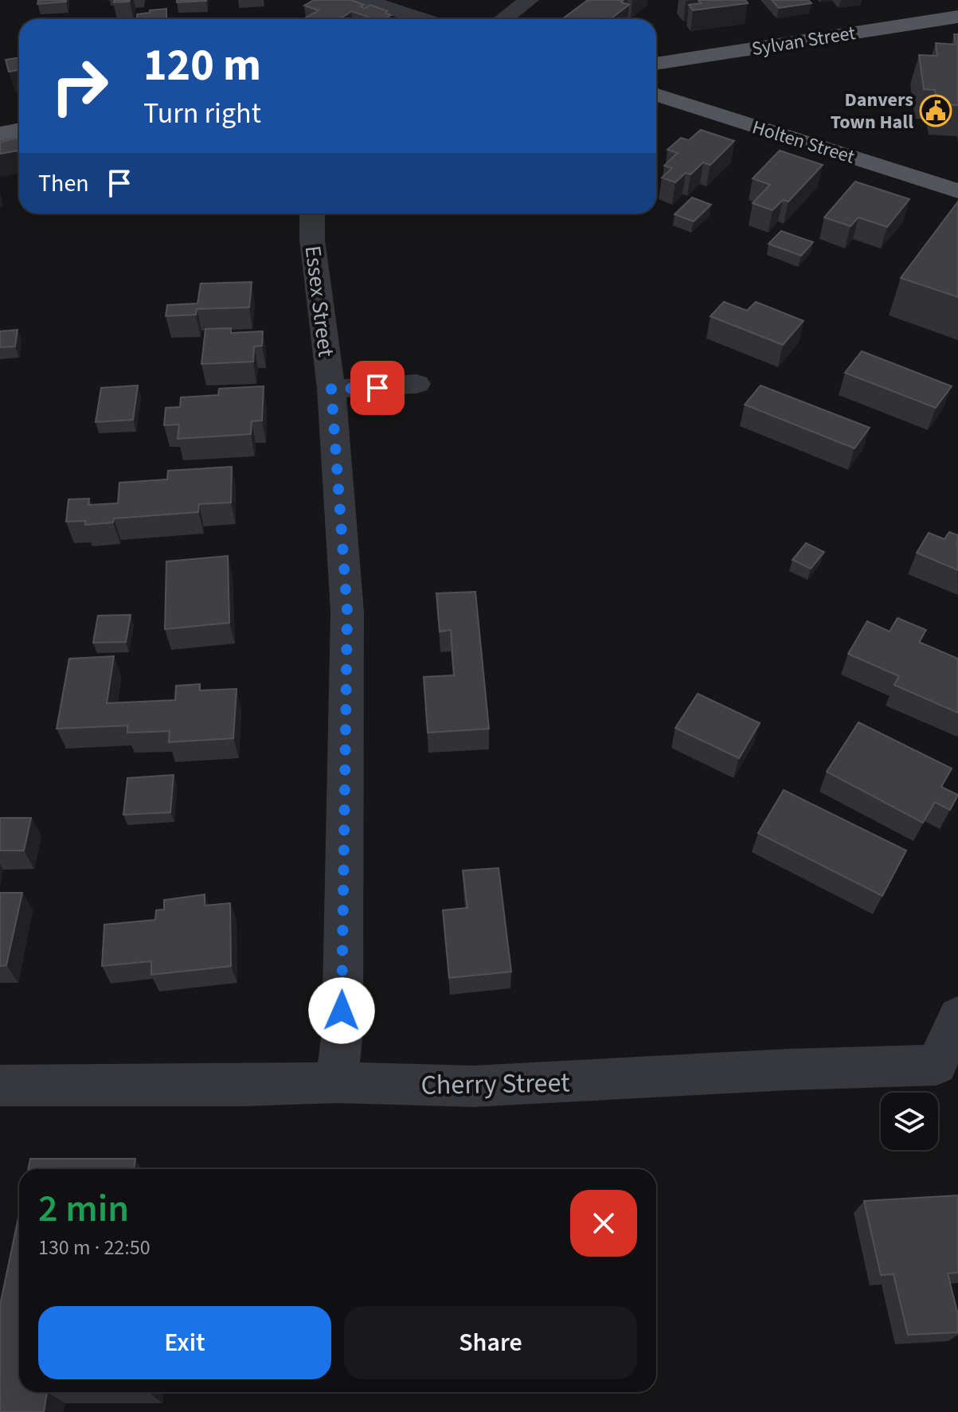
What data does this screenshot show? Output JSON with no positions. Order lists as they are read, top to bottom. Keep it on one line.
{"streets":{"main road":["Sylvan Street","Holten Street"],"street":["Essex Street","Cherry Street"]},"crossings":[["Essex Street","Cherry Street"]],"places":{"public building":["Danvers Town Hall"]},"page":{"turn":["120 m","Turn right"],"then":"Then","heading":["2 min","130 m · 22:50"],"buttons":["Exit","Share"]}}
